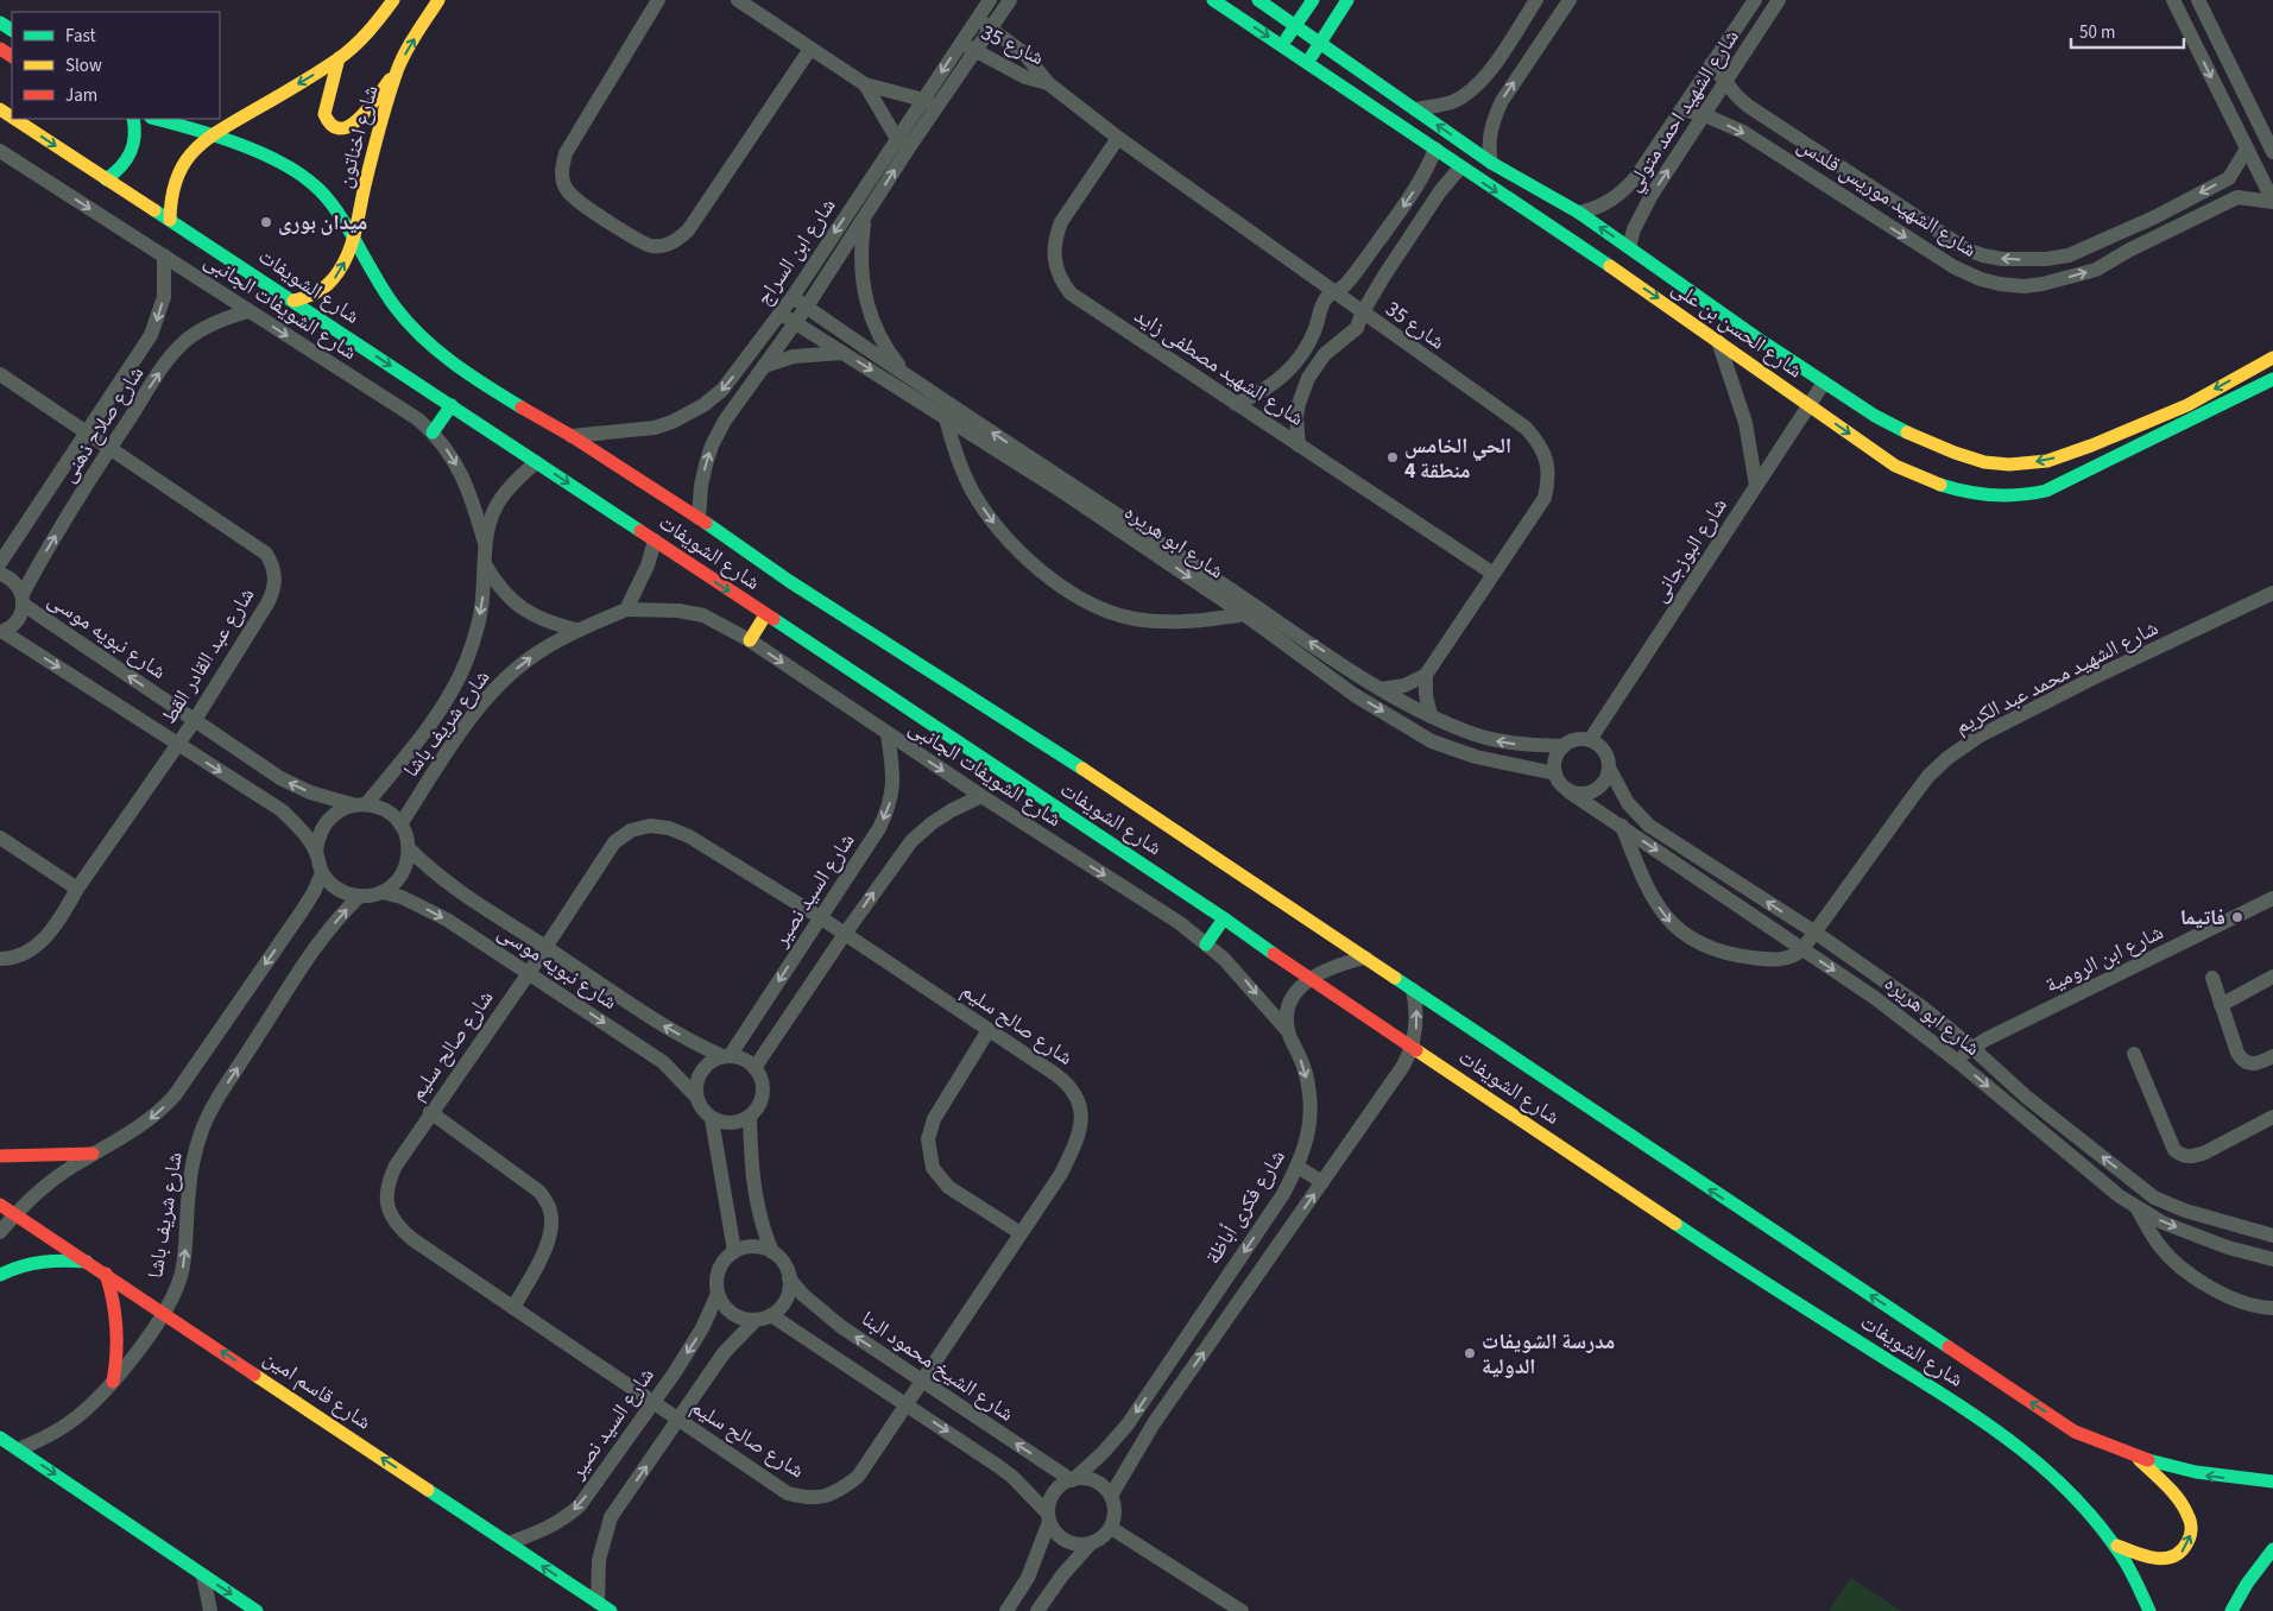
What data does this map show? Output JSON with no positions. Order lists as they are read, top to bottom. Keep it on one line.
{"streets":{"main road":["شارع اخناتون","شارع الشويفات","شارع الحسن بن على","شارع قاسم امين"],"street":["شارع 35","شارع الشهيد احمد متولي","شارع الشهيد موريس قلدس","شارع ابن السراج","شارع الشويفات الجانبى","شارع الشهيد مصطفى زايد","شارع صلاح ذهنى","شارع ابو هريره","شارع البوزجانى","شارع نبويه موسى","شارع عبد القادر القط","شارع الشهيد محمد عبد الكريم","شارع شريف باشا","شارع السيد نصير","شارع ابن الرومية","شارع صالح سليم","شارع فكرى أباظة","شارع الشيخ محمود البنا"]},"crossings":[["شارع 35","شارع ابن السراج"],["شارع 35","شارع الشهيد مصطفى زايد"],["شارع الشهيد احمد متولي","شارع الشهيد موريس قلدس"],["شارع الشهيد احمد متولي","شارع الحسن بن على"],["شارع اخناتون","شارع الشويفات"],["شارع ابن السراج","شارع الشويفات"],["شارع ابن السراج","شارع ابو هريره"],["شارع الشويفات","شارع الشويفات الجانبى"],["شارع الشويفات","شارع شريف باشا"],["شارع الشويفات","شارع فكرى أباظة"],["شارع الشويفات الجانبى","شارع صلاح ذهنى"],["شارع الشويفات الجانبى","شارع شريف باشا"],["شارع الشويفات الجانبى","شارع السيد نصير"],["شارع الشويفات الجانبى","شارع فكرى أباظة"],["شارع الحسن بن على","شارع البوزجانى"],["شارع صلاح ذهنى","شارع نبويه موسى"],["شارع صلاح ذهنى","شارع عبد القادر القط"],["شارع ابو هريره","شارع البوزجانى"],["شارع ابو هريره","شارع الشهيد محمد عبد الكريم"],["شارع ابو هريره","شارع ابن الرومية"],["شارع نبويه موسى","شارع عبد القادر القط"],["شارع نبويه موسى","شارع شريف باشا"],["شارع نبويه موسى","شارع السيد نصير"],["شارع نبويه موسى","شارع صالح سليم"],["شارع شريف باشا","شارع قاسم امين"],["شارع السيد نصير","شارع صالح سليم"],["شارع السيد نصير","شارع الشيخ محمود البنا"],["شارع السيد نصير","شارع قاسم امين"],["شارع صالح سليم","شارع الشيخ محمود البنا"],["شارع فكرى أباظة","شارع الشيخ محمود البنا"]],"one_way":["شارع الشويفات الجانبى","شارع قاسم امين"],"places":["ميدان بورى","الحي الخامس منطقة 4","فاتيما","مدرسة الشويفات الدولية"],"legend":["Fast","Slow","Jam"],"scale_bar":"50 m"}
